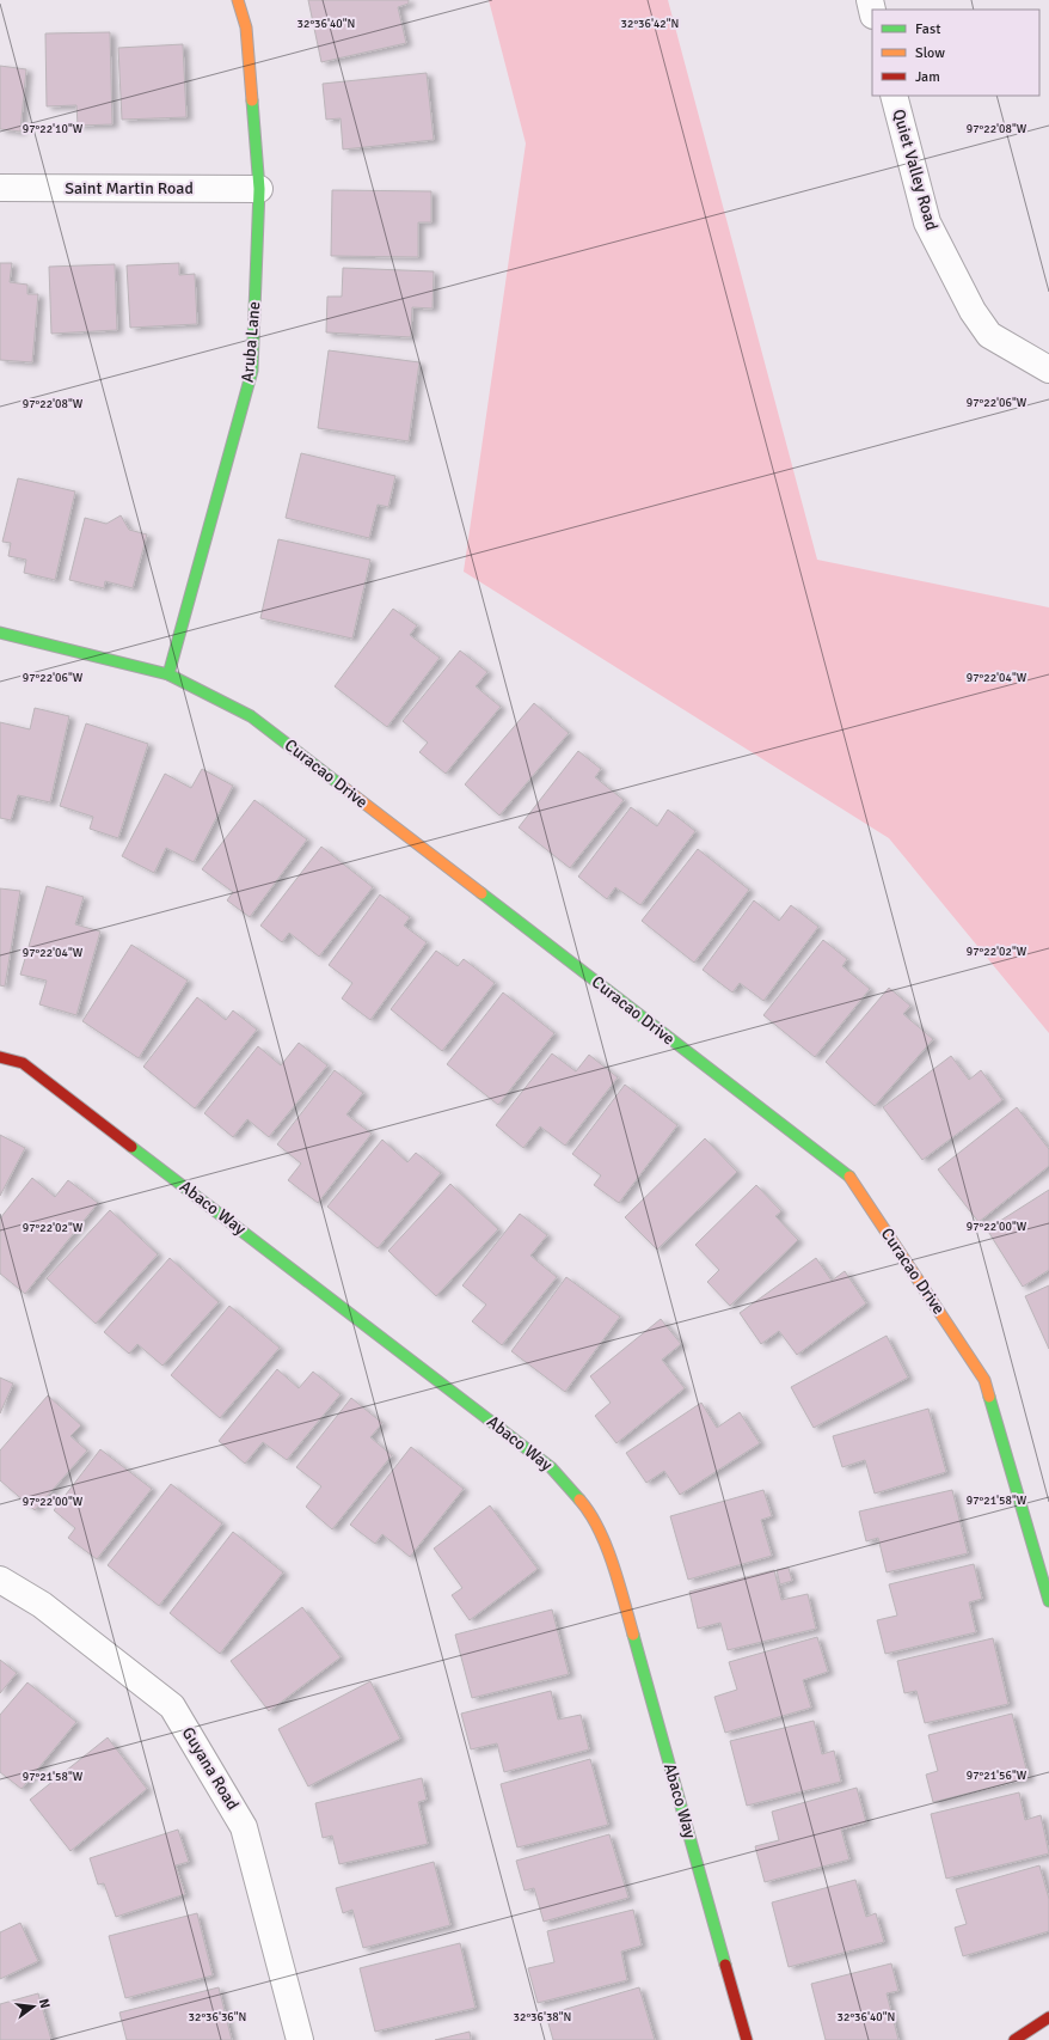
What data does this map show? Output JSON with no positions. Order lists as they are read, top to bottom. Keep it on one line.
{"streets":{"street":["Quiet Valley Road","Saint Martin Road","Aruba Lane","Curacao Drive","Abaco Way","Guyana Road"]},"crossings":[["Saint Martin Road","Aruba Lane"],["Aruba Lane","Curacao Drive"]],"legend":["Fast","Slow","Jam"],"north":"right","coordinates":["32°36'40\"N","32°36'42\"N","97°22'08\"W","97°22'10\"W","97°22'06\"W","97°22'04\"W","97°22'02\"W","97°22'00\"W","97°21'58\"W","97°21'56\"W","32°36'36\"N","32°36'38\"N"]}
